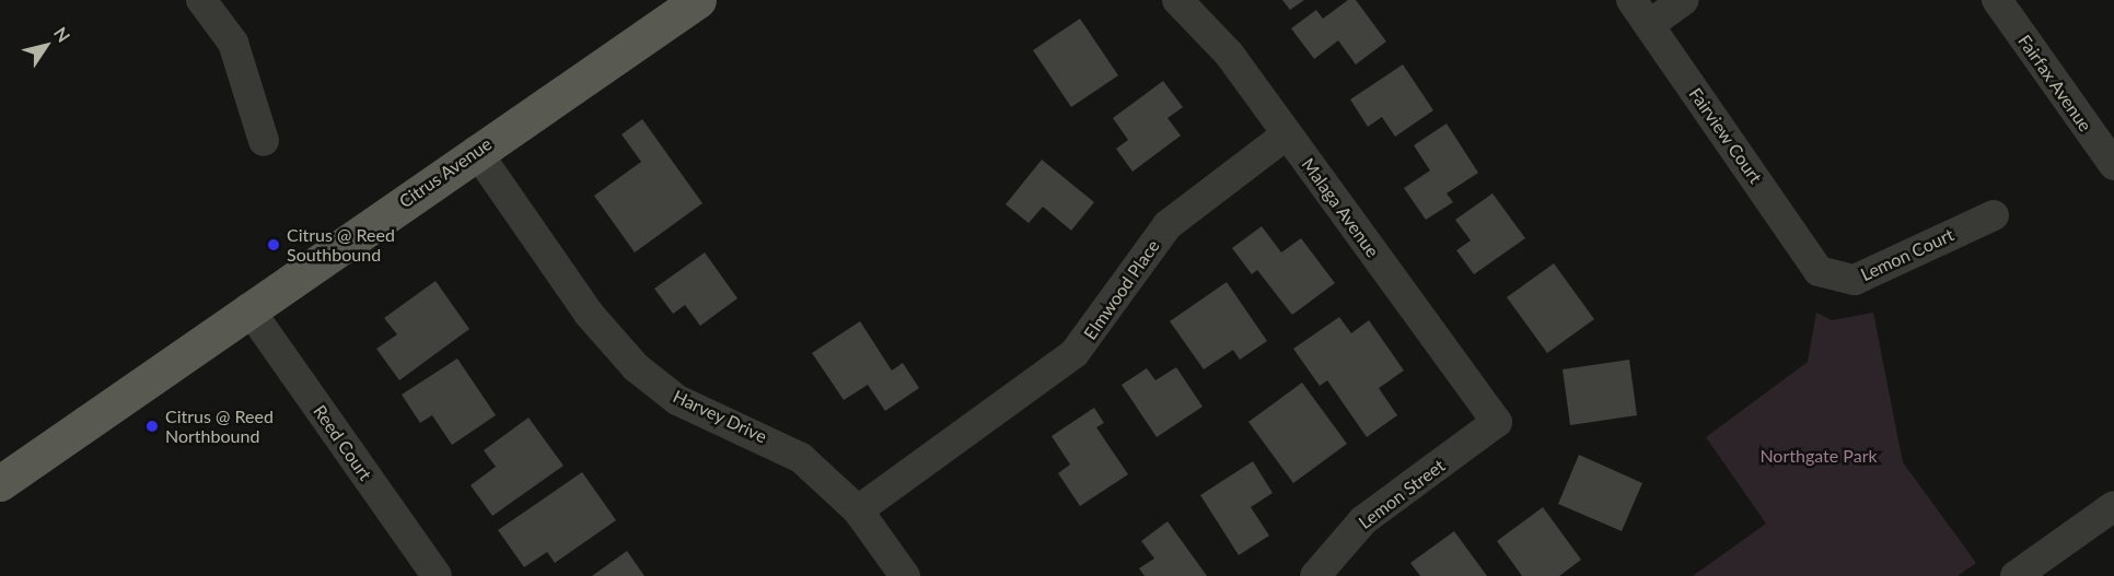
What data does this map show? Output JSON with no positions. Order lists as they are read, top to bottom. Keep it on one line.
{"streets":{"main road":["Citrus Avenue"],"street":["Fairfax Avenue","Fairview Court","Malaga Avenue","Lemon Court","Elmwood Place","Harvey Drive","Reed Court","Lemon Street"]},"crossings":[["Fairview Court","Lemon Court"],["Citrus Avenue","Harvey Drive"],["Citrus Avenue","Reed Court"],["Malaga Avenue","Elmwood Place"],["Malaga Avenue","Lemon Street"],["Elmwood Place","Harvey Drive"]],"parks":["Northgate Park"],"places":["Citrus @ Reed Southbound","Citrus @ Reed Northbound"],"north":"top right"}
